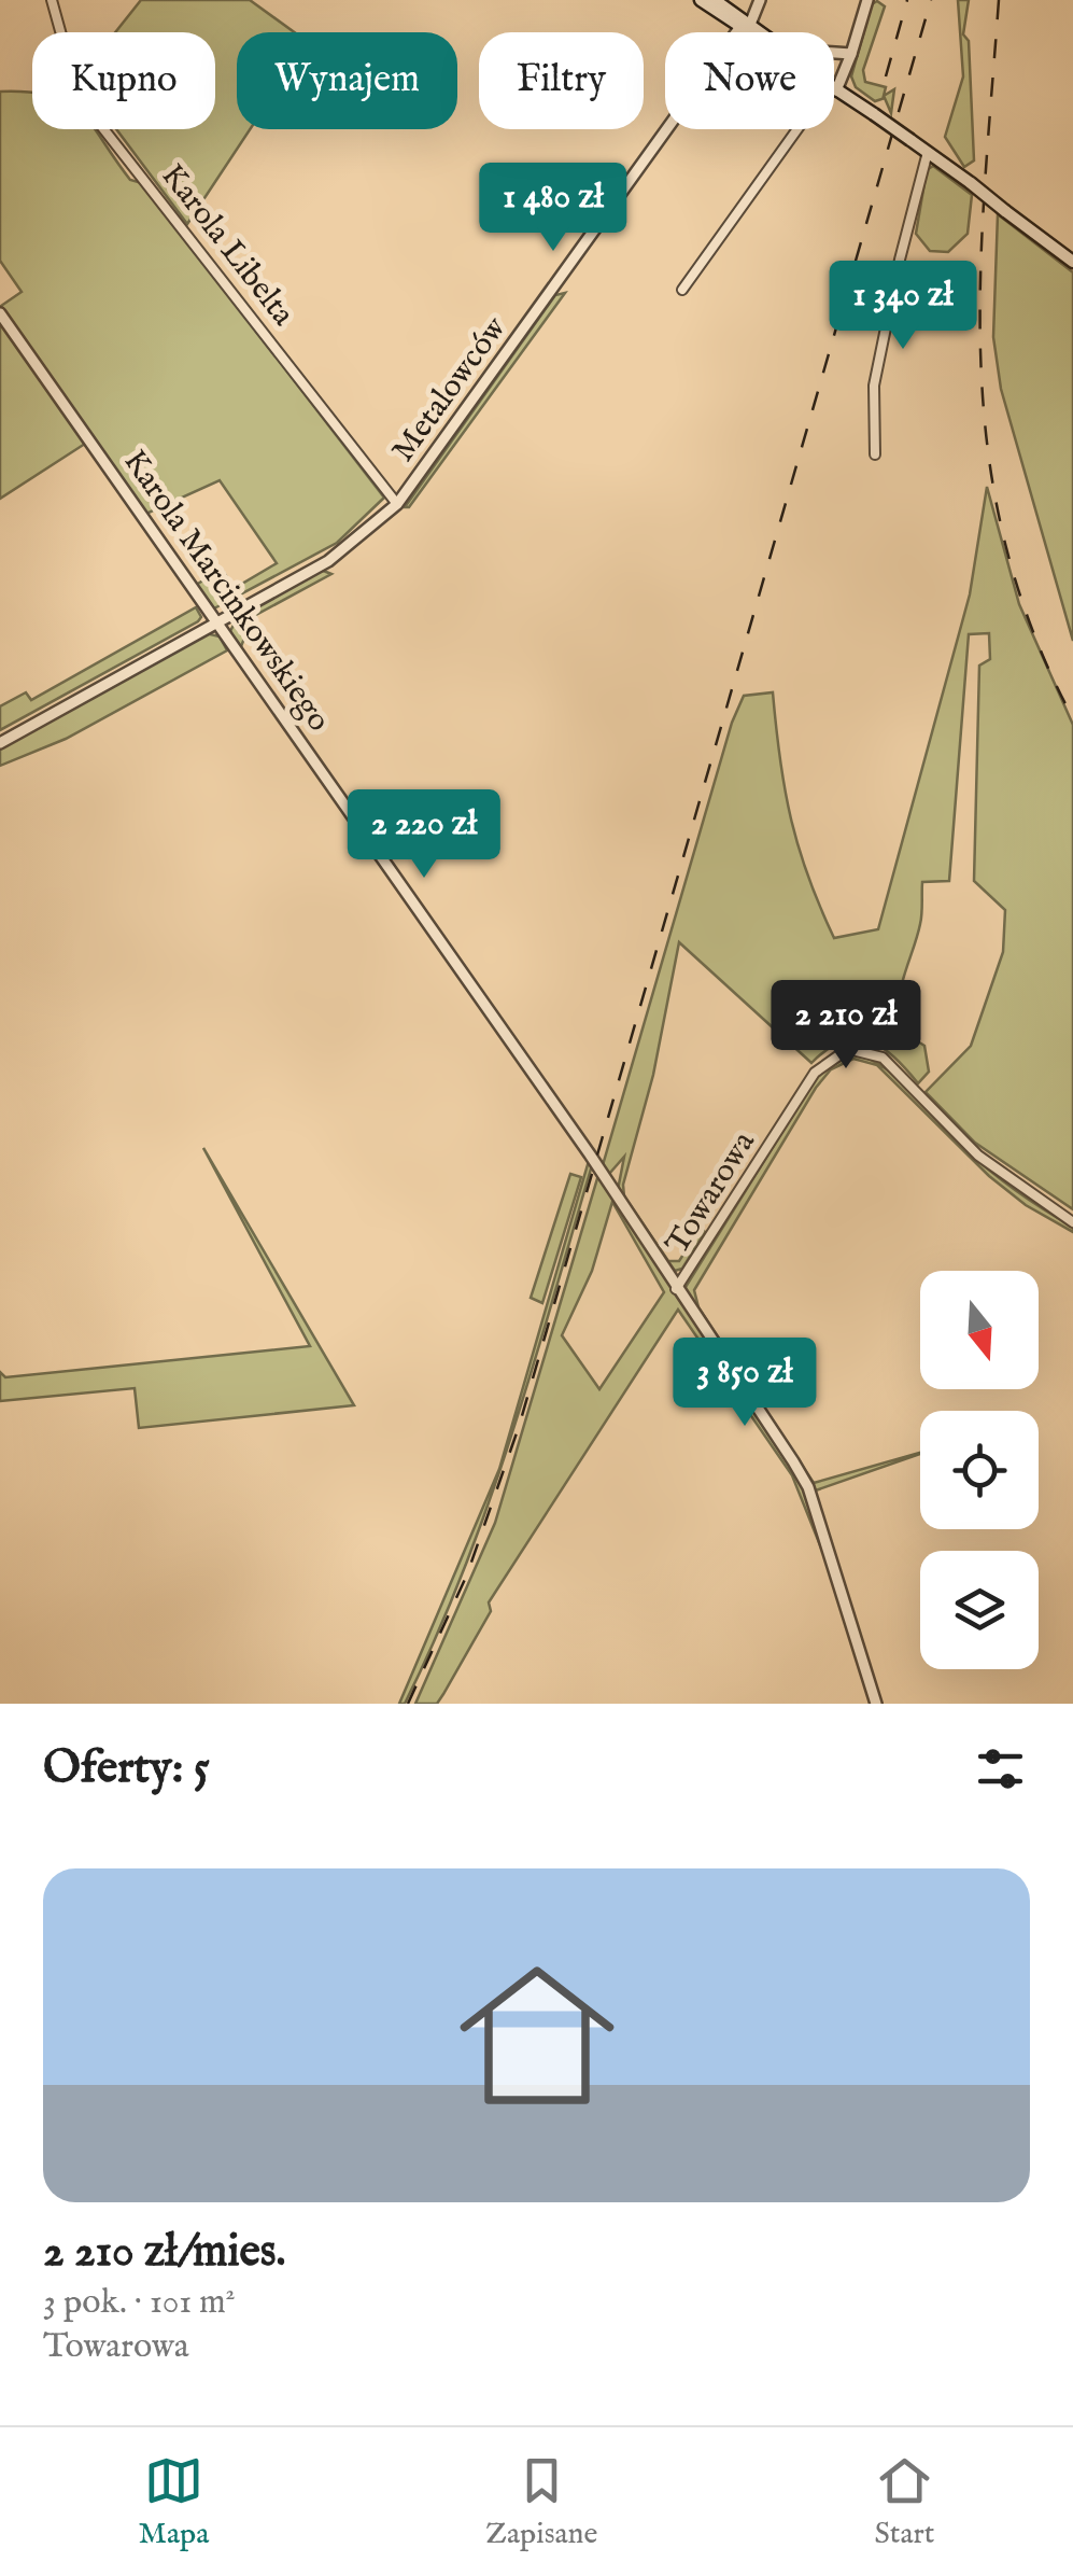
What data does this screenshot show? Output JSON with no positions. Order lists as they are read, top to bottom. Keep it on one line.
{"streets":{"street":["Karola Libelta","Metalowców","Karola Marcinkowskiego","Towarowa"]},"crossings":[["Karola Libelta","Metalowców"],["Metalowców","Karola Marcinkowskiego"],["Karola Marcinkowskiego","Towarowa"]],"north":"bottom","page":{"chip":["Kupno","Wynajem","Filtry","Nowe"],"price":["1 480 zł","1 340 zł","2 220 zł","2 210 zł","3 850 zł"],"heading":"Oferty: 5","list":[{"name":"2 210 zł/mies.","note":"3 pok. · 101 m² · Towarowa"}],"tabs":["Mapa","Zapisane","Start"]}}
